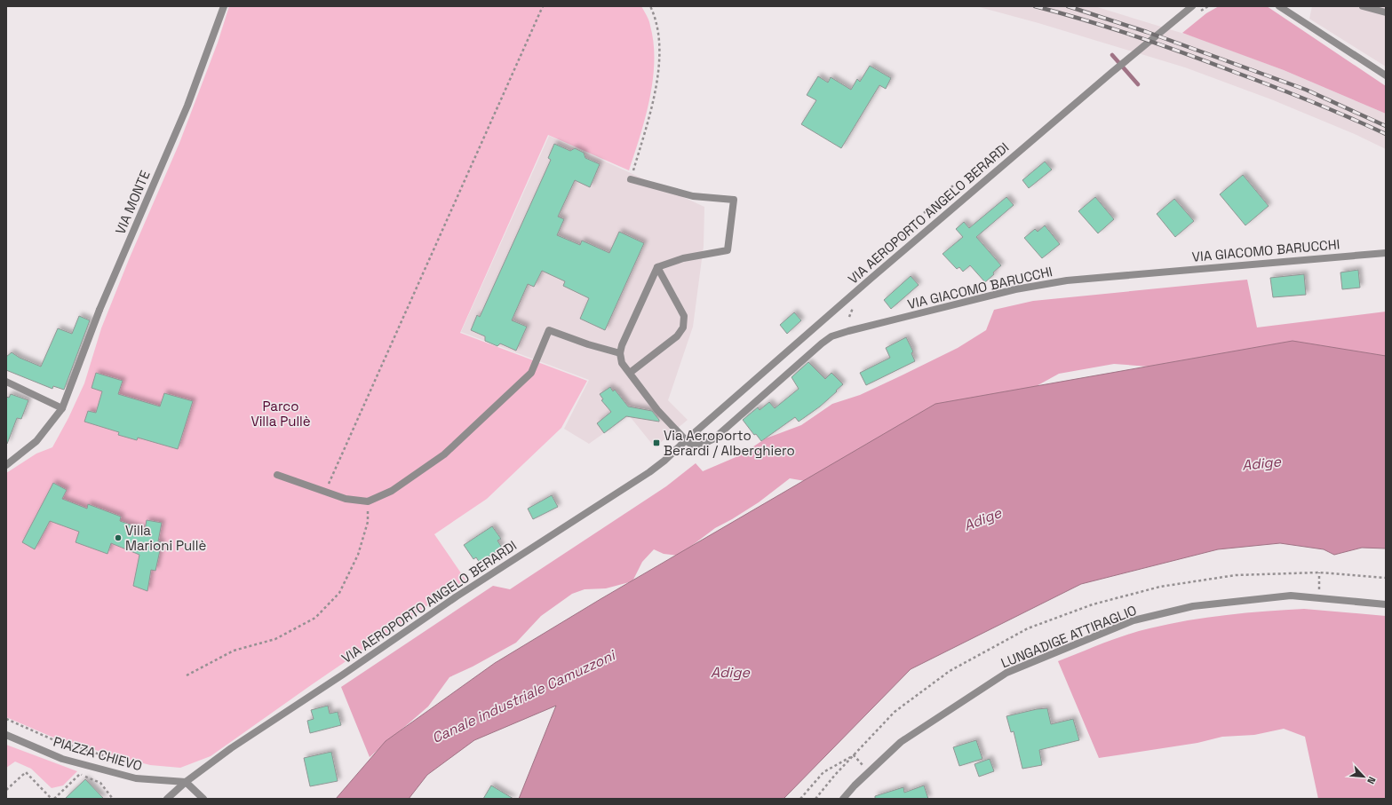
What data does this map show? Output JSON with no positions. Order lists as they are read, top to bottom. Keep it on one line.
{"streets":{"street":["VIA MONTE","VIA AEROPORTO ANGELO BERARDI","VIA GIACOMO BARUCCHI","LUNGADIGE ATTIRAGLIO","PIAZZA CHIEVO"]},"crossings":[["VIA AEROPORTO ANGELO BERARDI","VIA GIACOMO BARUCCHI"],["VIA AEROPORTO ANGELO BERARDI","PIAZZA CHIEVO"]],"water":["Adige","Canale industriale Camuzzoni"],"parks":["Parco Villa Pullè"],"places":{"transit":["Via Aeroporto Berardi / Alberghiero"],"other":["Villa Marioni Pullè"]},"north":"bottom right"}
